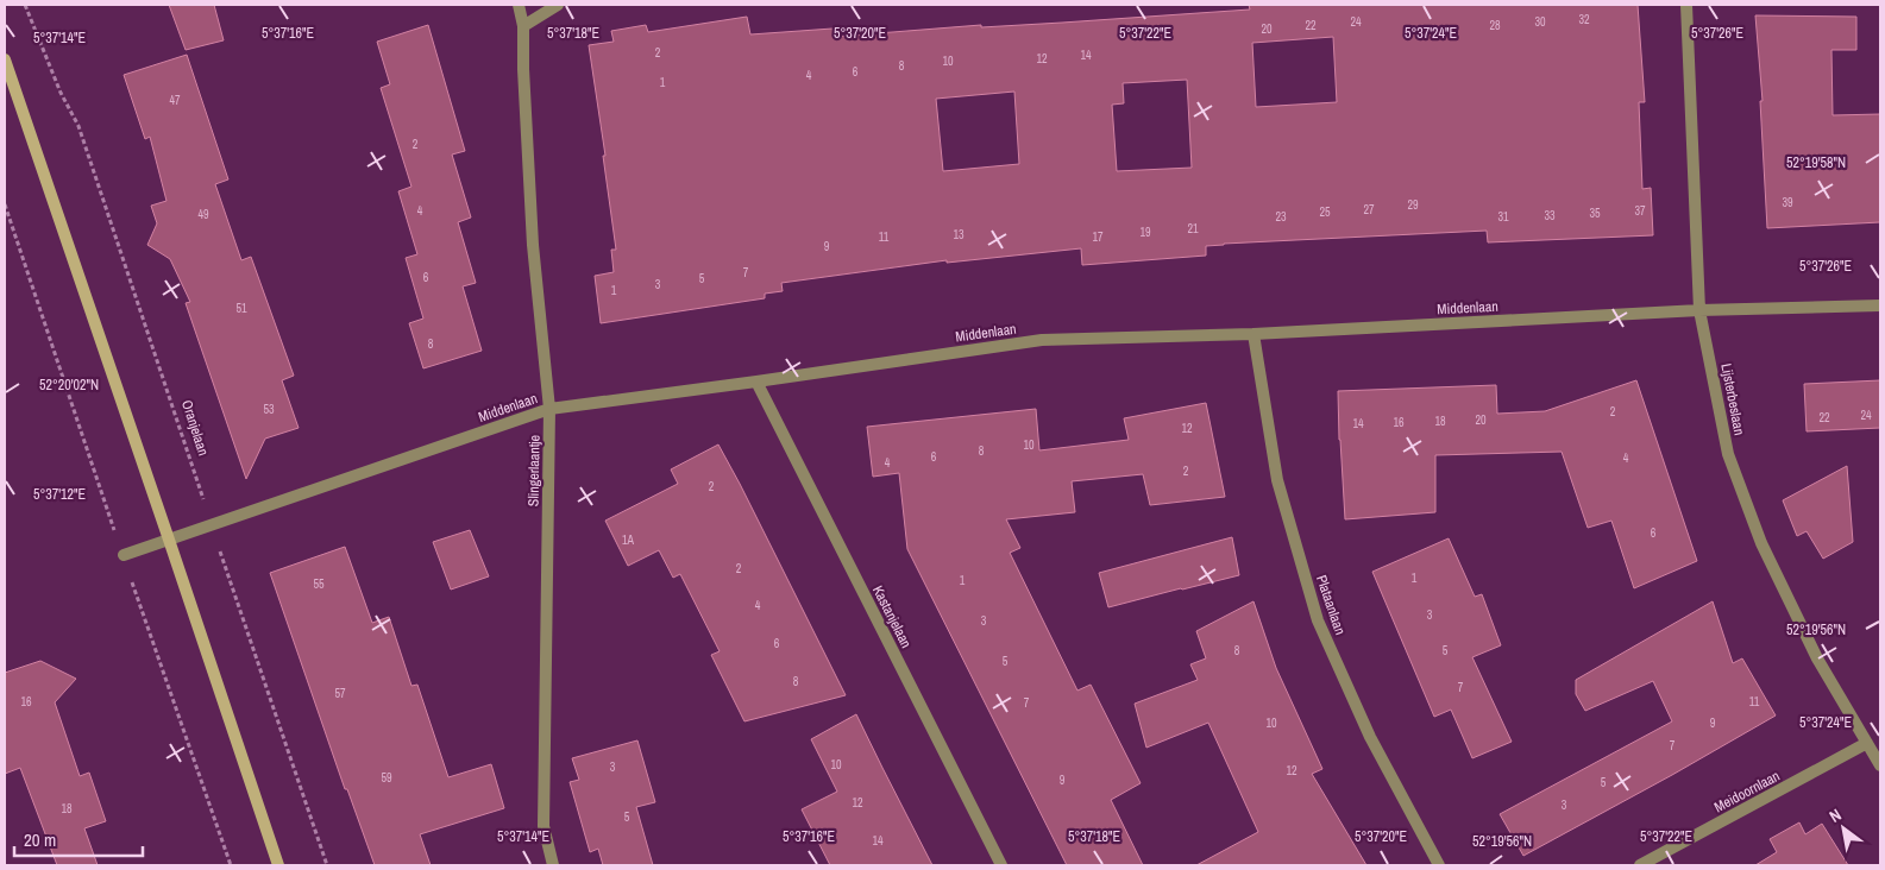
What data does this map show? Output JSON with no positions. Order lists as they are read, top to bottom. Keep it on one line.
{"streets":{"street":["Middenlaan","Lijsterbeslaan","Slingerlaantje","Plataanlaan","Kastanjelaan","Meidoornlaan"],"path":["Oranjelaan"]},"crossings":[["Middenlaan","Lijsterbeslaan"],["Middenlaan","Oranjelaan"],["Middenlaan","Slingerlaantje"],["Middenlaan","Plataanlaan"],["Middenlaan","Kastanjelaan"],["Lijsterbeslaan","Meidoornlaan"]],"house_numbers":["32","24","30","22","28","20","2","14","12","10","8","6","4","1","47","2","39","29","27","4","37","25","35","49","33","23","31","21","19","13","11","17","9","7","6","5","3","1","51","8","53","2","24","22","20","18","16","14","12","10","8","6","4","4","2","2","6","1A","2","1","1","55","4","3","3","6","8","5","5","8","7","57","16","11","7","10","9","7","10","3","12","59","9","5","12","3","18","5","14"],"scale_bar":"20 m","north":"top left","coordinates":["5°37'16\"E","5°37'18\"E","5°37'20\"E","5°37'22\"E","5°37'24\"E","5°37'26\"E","5°37'14\"E","52°19'58\"N","52°20'02\"N","5°37'12\"E","52°19'56\"N"]}
